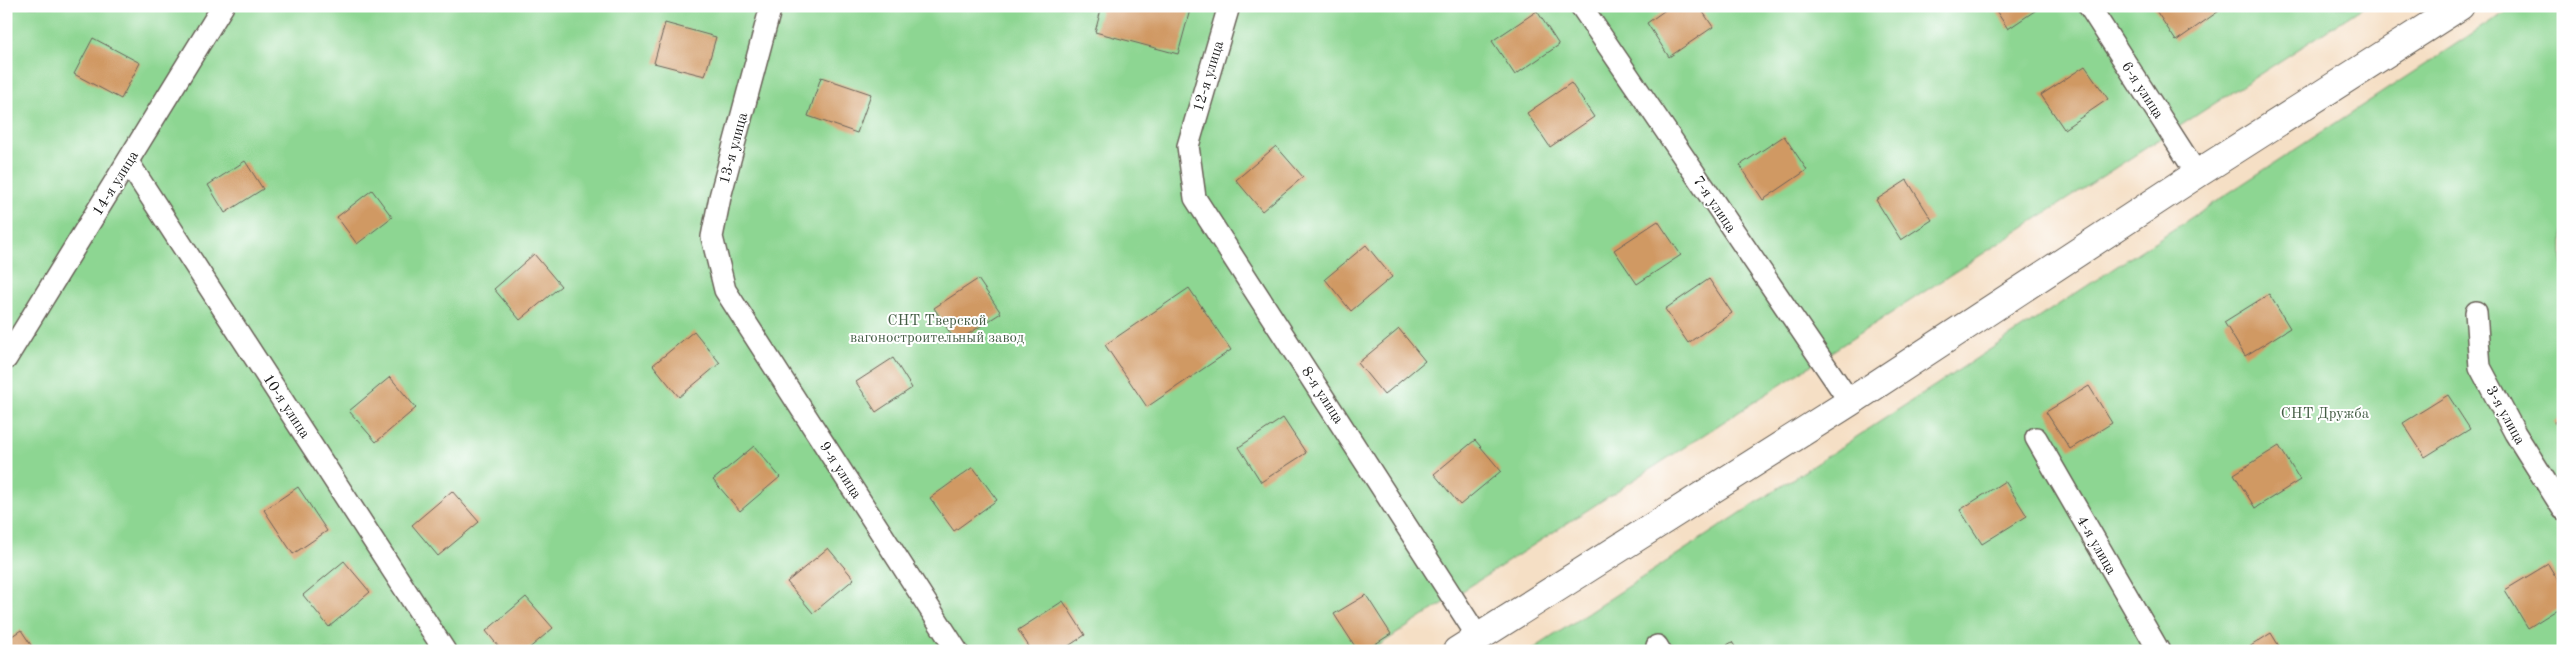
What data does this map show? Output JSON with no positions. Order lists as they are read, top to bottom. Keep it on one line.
{"streets":{"lane":["12-я улица","6-я улица","13-я улица","14-я улица","7-я улица","8-я улица","10-я улица","3-я улица","9-я улица","4-я улица"]},"crossings":[["12-я улица","8-я улица"],["13-я улица","9-я улица"],["14-я улица","10-я улица"]],"parks":["СНТ Тверской вагоностроительный завод","СНТ Дружба"]}
